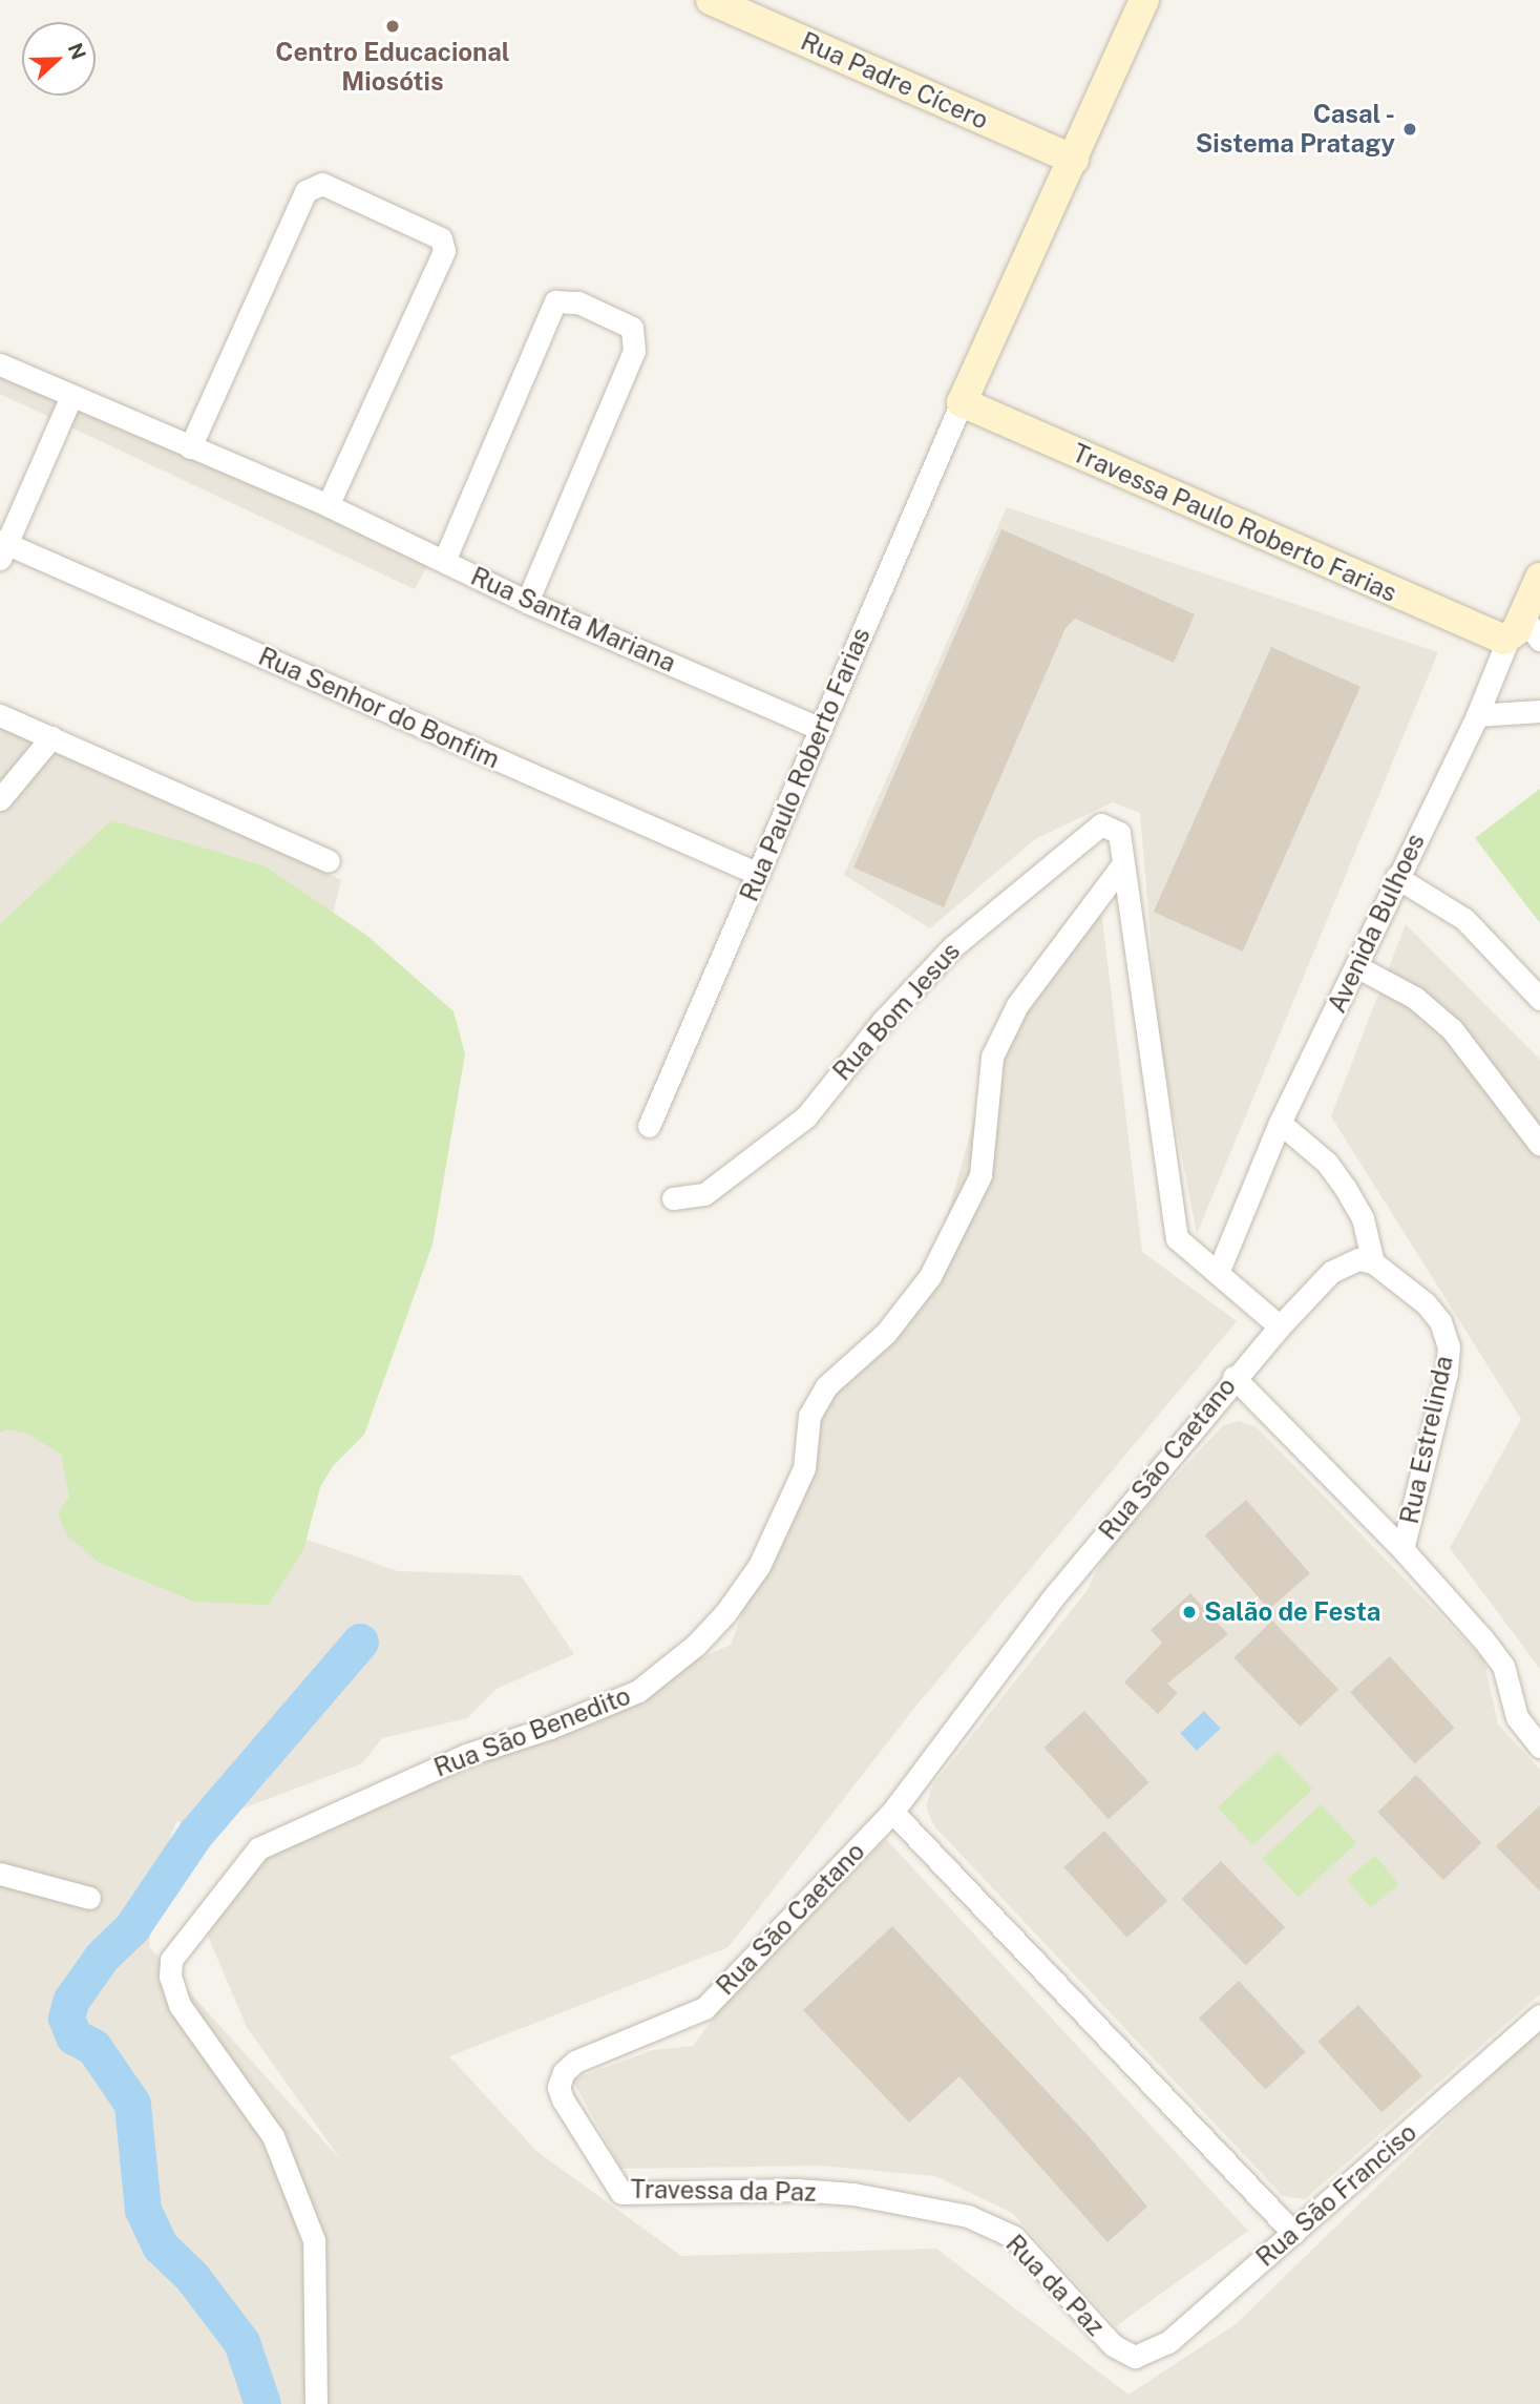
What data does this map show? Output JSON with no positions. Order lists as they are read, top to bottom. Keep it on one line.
{"streets":{"street":["Rua Padre Cícero","Travessa Paulo Roberto Farias","Rua Santa Mariana","Rua Senhor do Bonfim","Rua Paulo Roberto Farias","Avenida Bulhoes","Rua Bom Jesus","Rua Estrelinda","Rua São Caetano","Rua São Benedito","Travessa da Paz","Rua São Franciso","Rua da Paz"]},"crossings":[["Travessa Paulo Roberto Farias","Rua Paulo Roberto Farias"],["Travessa Paulo Roberto Farias","Avenida Bulhoes"],["Rua Santa Mariana","Rua Paulo Roberto Farias"],["Rua Senhor do Bonfim","Rua Paulo Roberto Farias"],["Rua Bom Jesus","Rua São Benedito"],["Rua Estrelinda","Rua São Caetano"],["Rua São Caetano","Travessa da Paz"],["Travessa da Paz","Rua da Paz"],["Rua São Franciso","Rua da Paz"]],"places":["Centro Educacional Miosótis","Casal - Sistema Pratagy","Salão de Festa"],"north":"right"}
